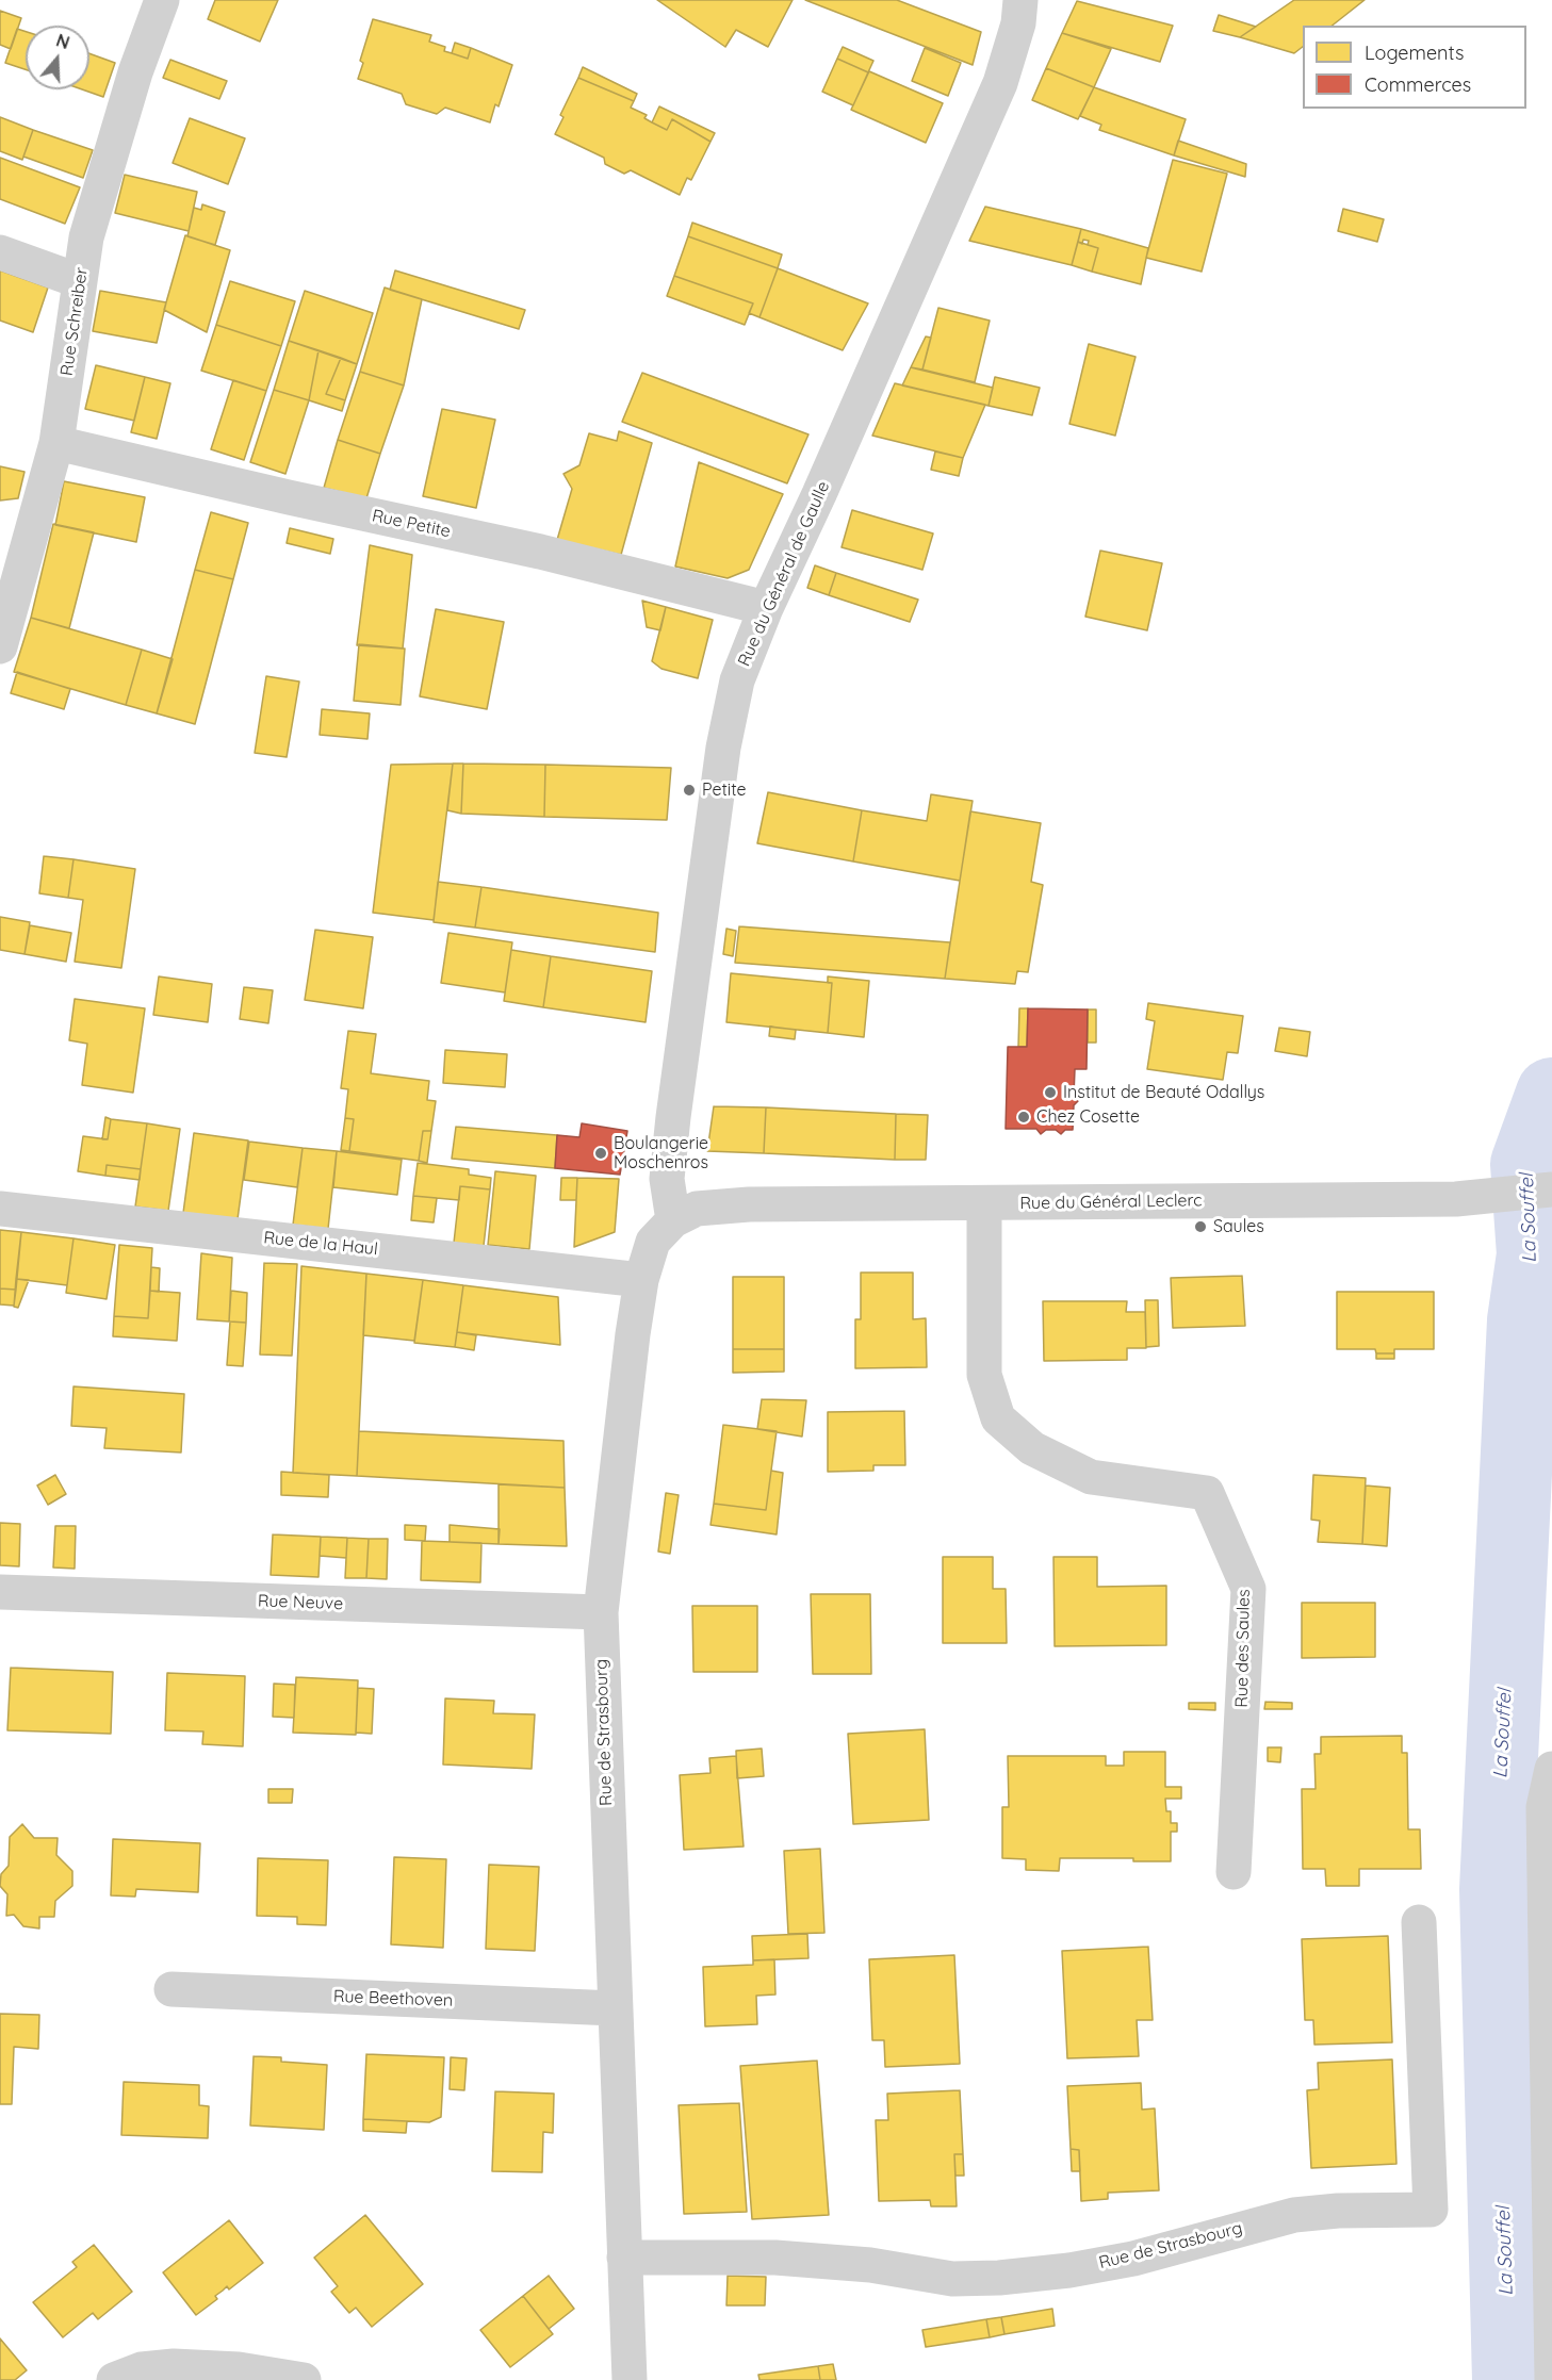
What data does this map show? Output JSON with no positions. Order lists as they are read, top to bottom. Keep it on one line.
{"streets":{"street":["Rue Schreiber","Rue Petite","Rue du Général de Gaulle","Rue du Général Leclerc","Rue de la Haul","Rue Neuve","Rue des Saules","Rue de Strasbourg","Rue Beethoven"]},"crossings":[["Rue Schreiber","Rue Petite"],["Rue Petite","Rue du Général de Gaulle"],["Rue du Général de Gaulle","Rue du Général Leclerc"],["Rue du Général de Gaulle","Rue de Strasbourg"],["Rue du Général Leclerc","Rue des Saules"],["Rue du Général Leclerc","Rue de Strasbourg"],["Rue de la Haul","Rue de Strasbourg"],["Rue Neuve","Rue de Strasbourg"],["Rue de Strasbourg","Rue Beethoven"]],"water":["La Souffel"],"places":["Petite","Institut de Beauté Odallys","Chez Cosette","Boulangerie Moschenros","Saules"],"legend":["Logements","Commerces"],"north":"top"}
